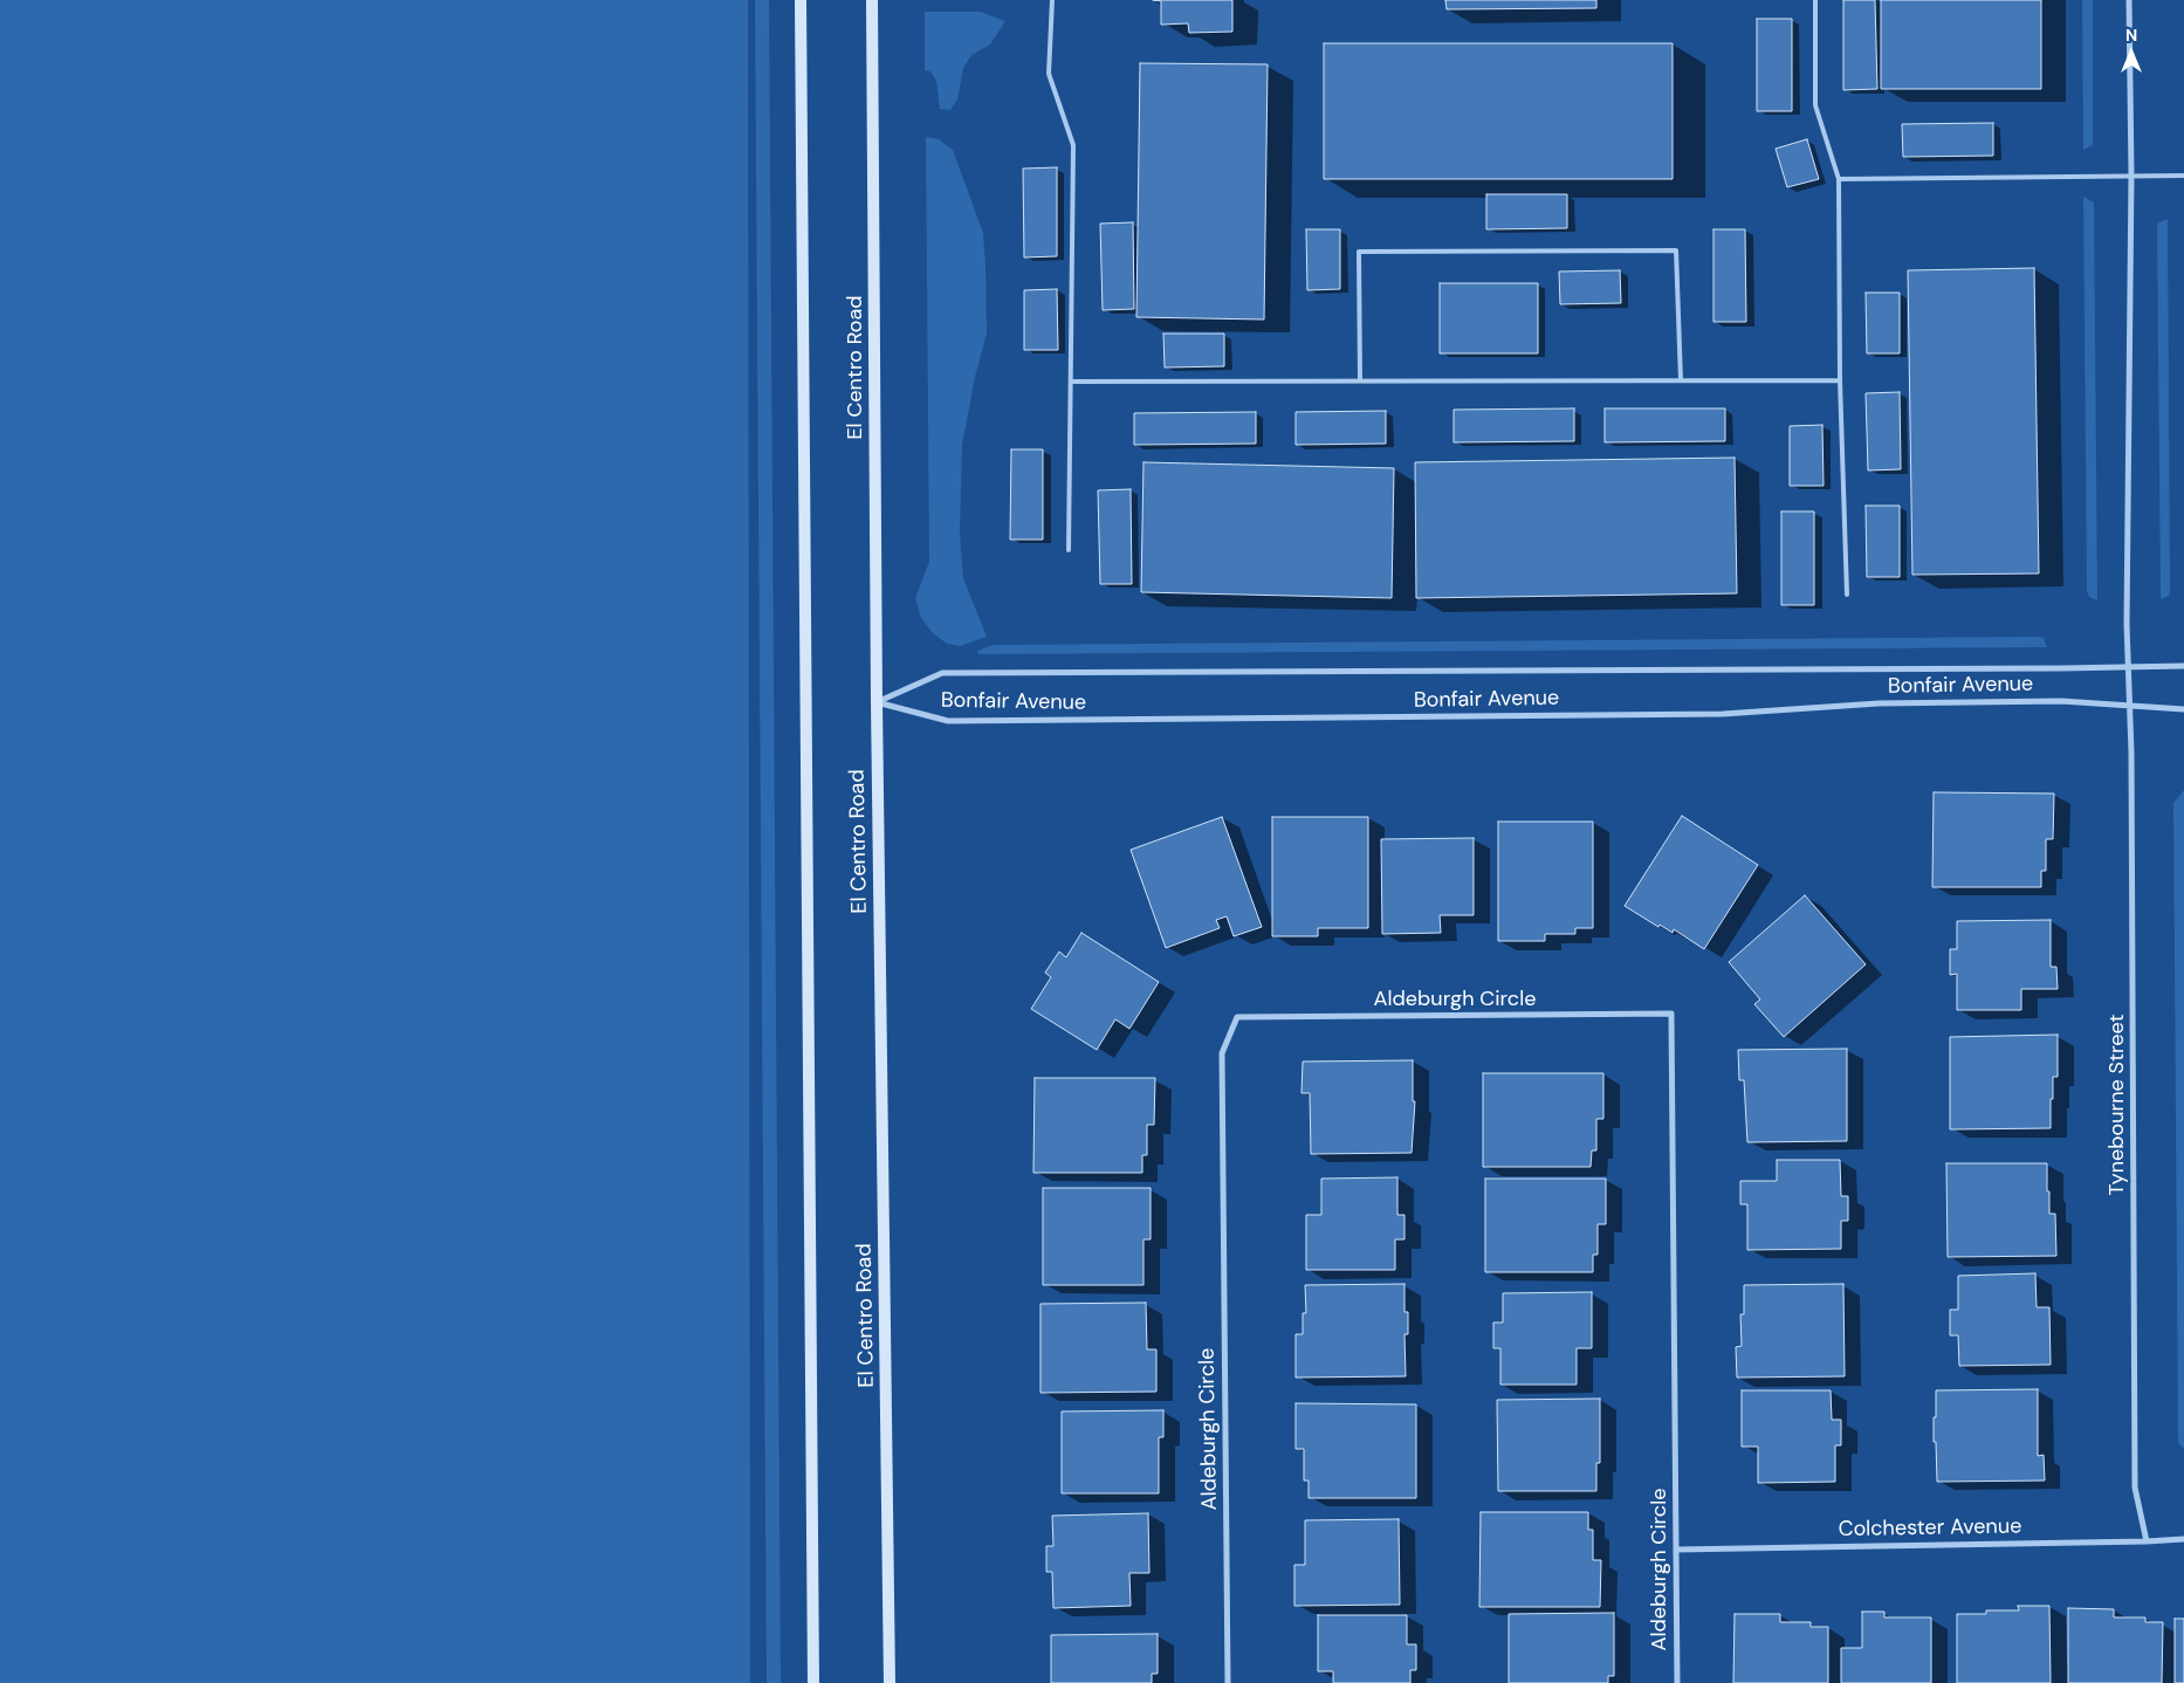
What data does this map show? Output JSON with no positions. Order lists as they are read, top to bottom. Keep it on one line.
{"streets":{"main road":["El Centro Road"],"street":["Bonfair Avenue","Aldeburgh Circle","Tynebourne Street","Colchester Avenue"]},"crossings":[["El Centro Road","Bonfair Avenue"],["Bonfair Avenue","Tynebourne Street"],["Aldeburgh Circle","Colchester Avenue"],["Tynebourne Street","Colchester Avenue"]],"north":"top"}
